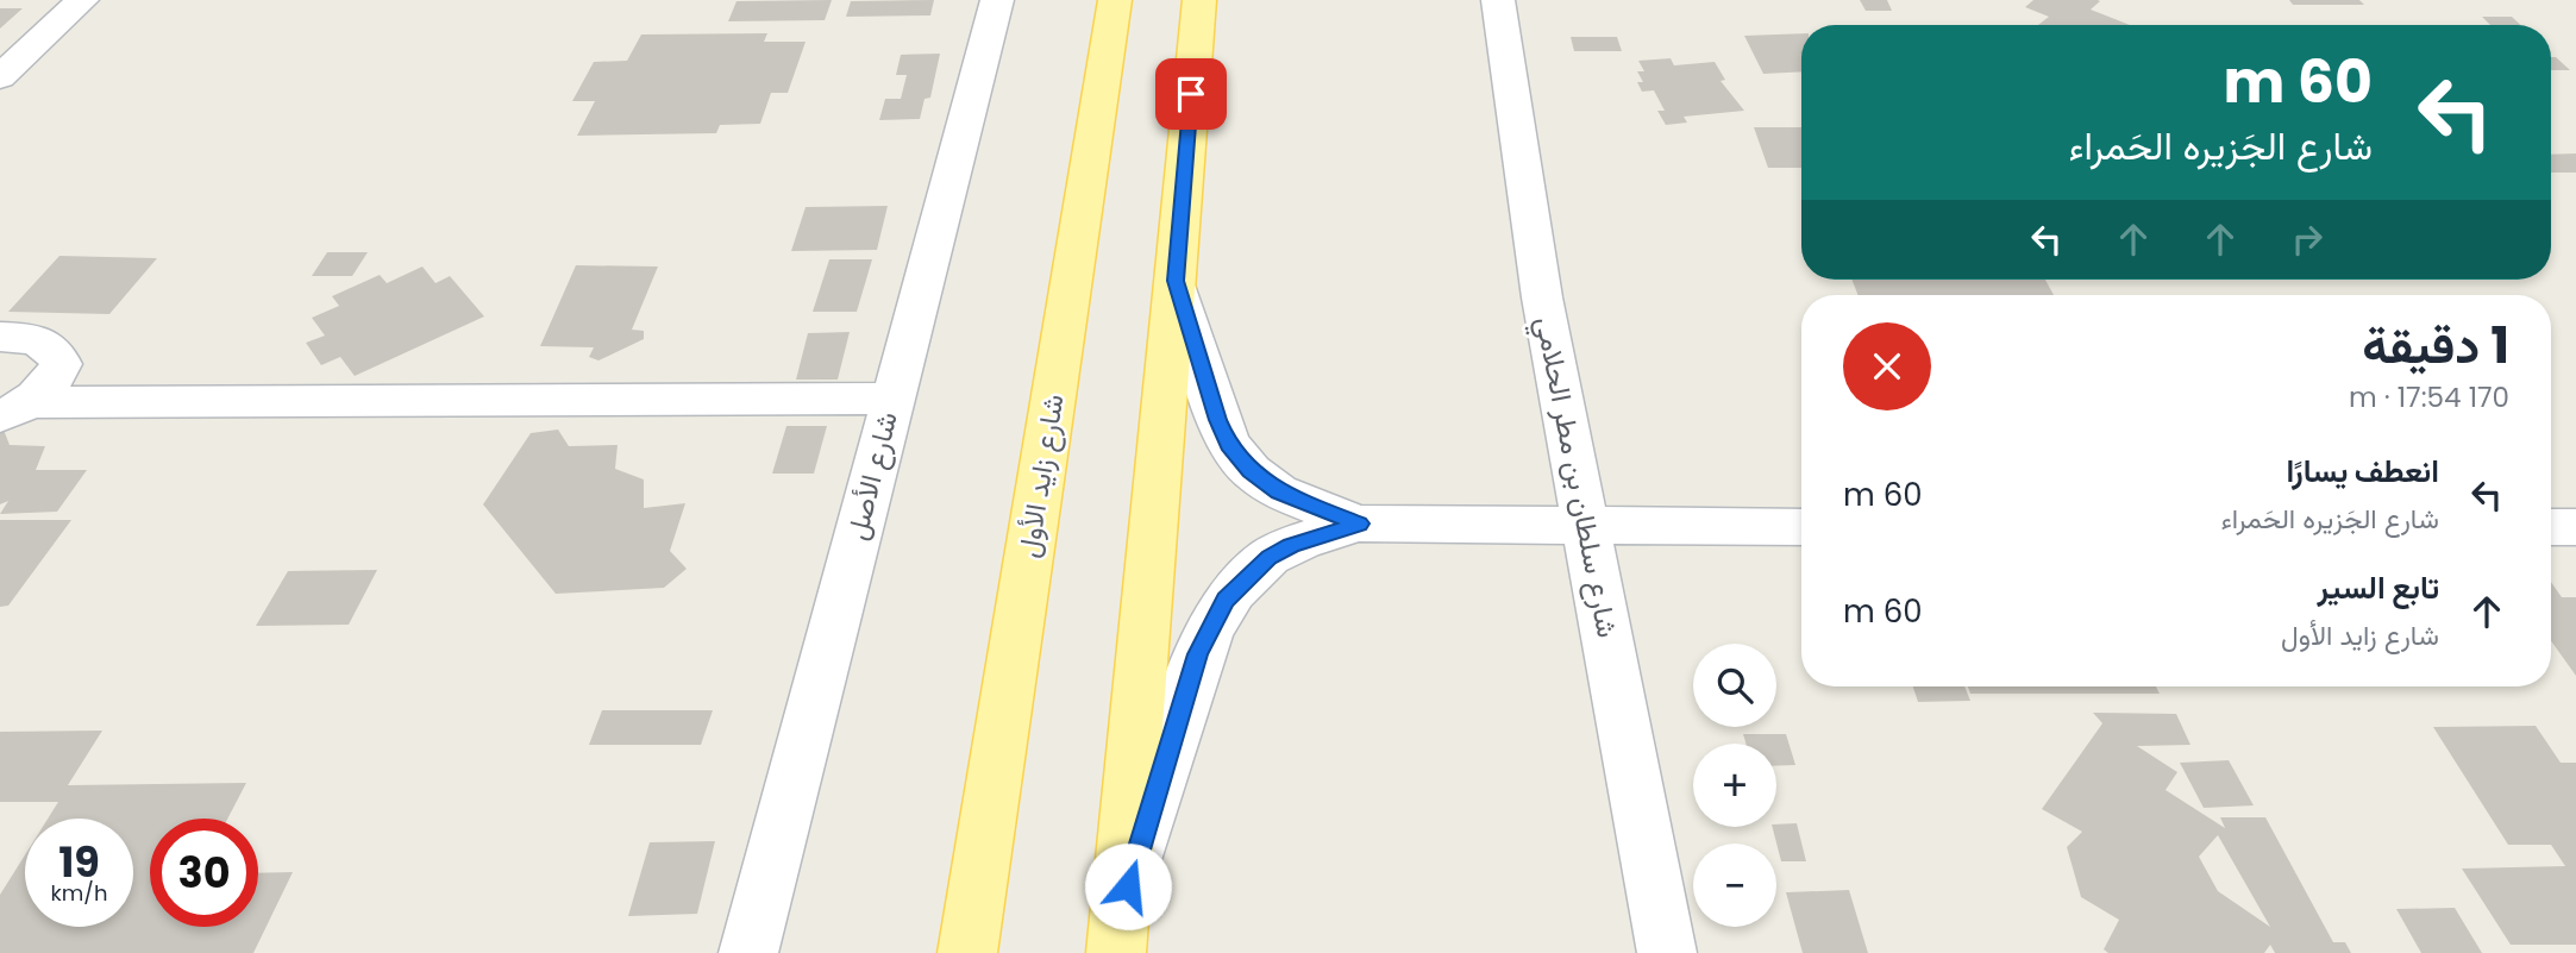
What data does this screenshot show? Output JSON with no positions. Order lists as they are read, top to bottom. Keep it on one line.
{"streets":{"main road":["شارع زايد الأول"],"street":["شارع الأصل","شارع سلطان بن مطر الحلامي"]},"page":{"turn":["60 m","شارع الجَزيره الحَمراء"],"heading":["1 دقيقة","170 m · 17:54"],"list":[{"name":"انعطف يسارًا","note":"شارع الجَزيره الحَمراء","value":"60 m"},{"name":"تابع السير","note":"شارع زايد الأول","value":"60 m"}],"map_buttons":["+","−"],"speed":"19 km/h","limit":"30"}}
